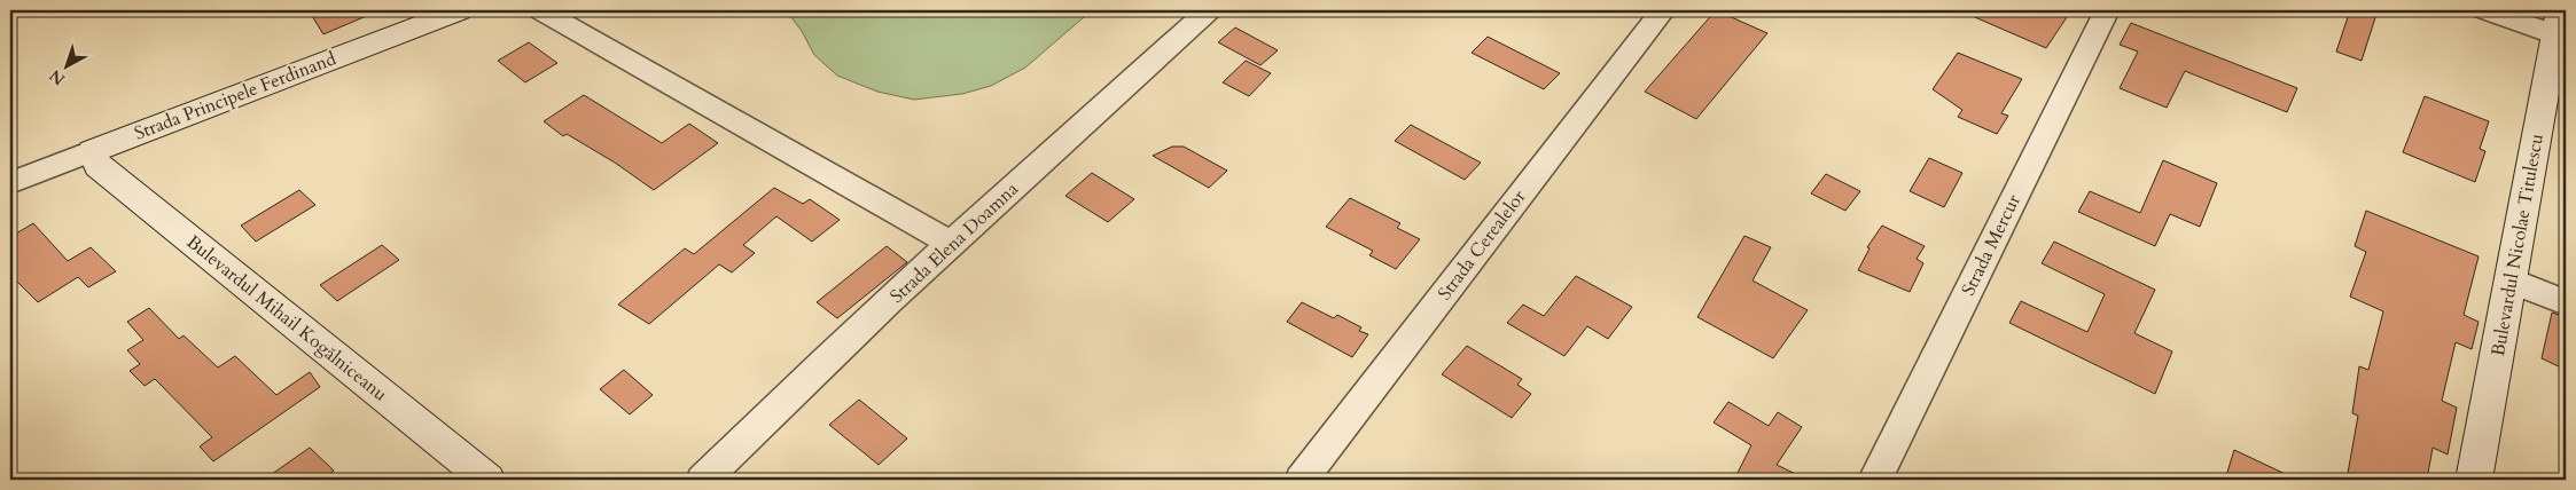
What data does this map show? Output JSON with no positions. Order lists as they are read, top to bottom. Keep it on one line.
{"streets":{"main road":["Strada Principele Ferdinand","Bulevardul Nicolae Titulescu","Bulevardul Mihail Kogălniceanu"],"street":["Strada Elena Doamna","Strada Cerealelor","Strada Mercur"]},"crossings":[["Strada Principele Ferdinand","Bulevardul Mihail Kogălniceanu"]],"north":"bottom left"}
